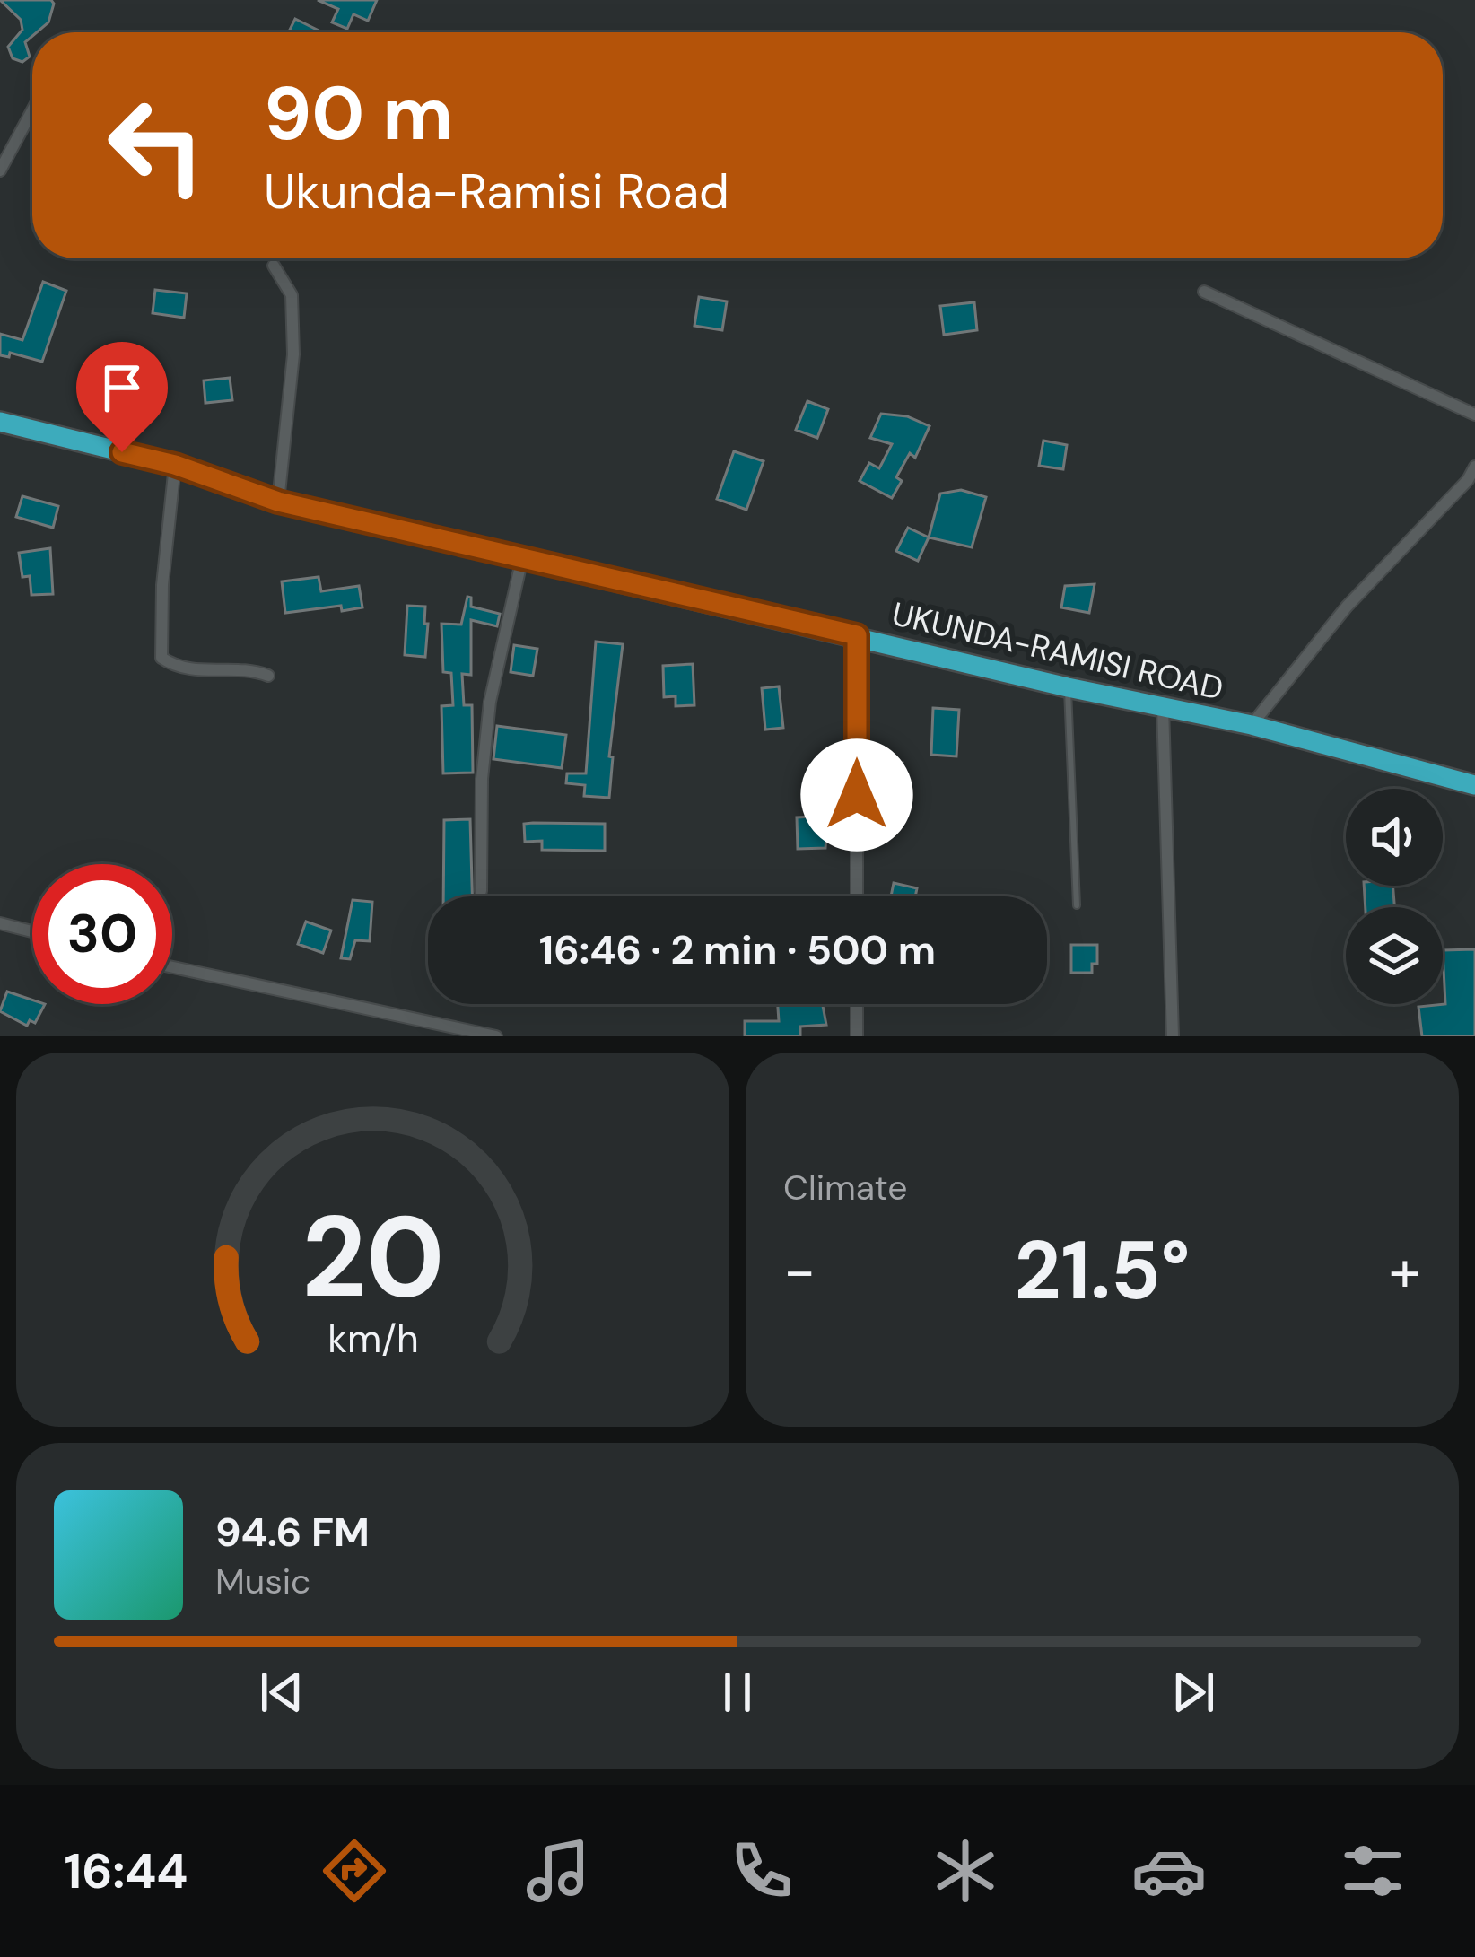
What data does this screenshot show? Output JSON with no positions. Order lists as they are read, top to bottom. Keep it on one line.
{"streets":{"highway":["UKUNDA-RAMISI ROAD"]},"page":{"turn":["90 m","Ukunda-Ramisi Road"],"limit":"30","trip":"16:46 · 2 min · 500 m","tile":"Climate","heat":["−","21.5°","+"],"song":["94.6 FM","Music"],"tabs":"16:44","gauge":["20","km/h"]}}
